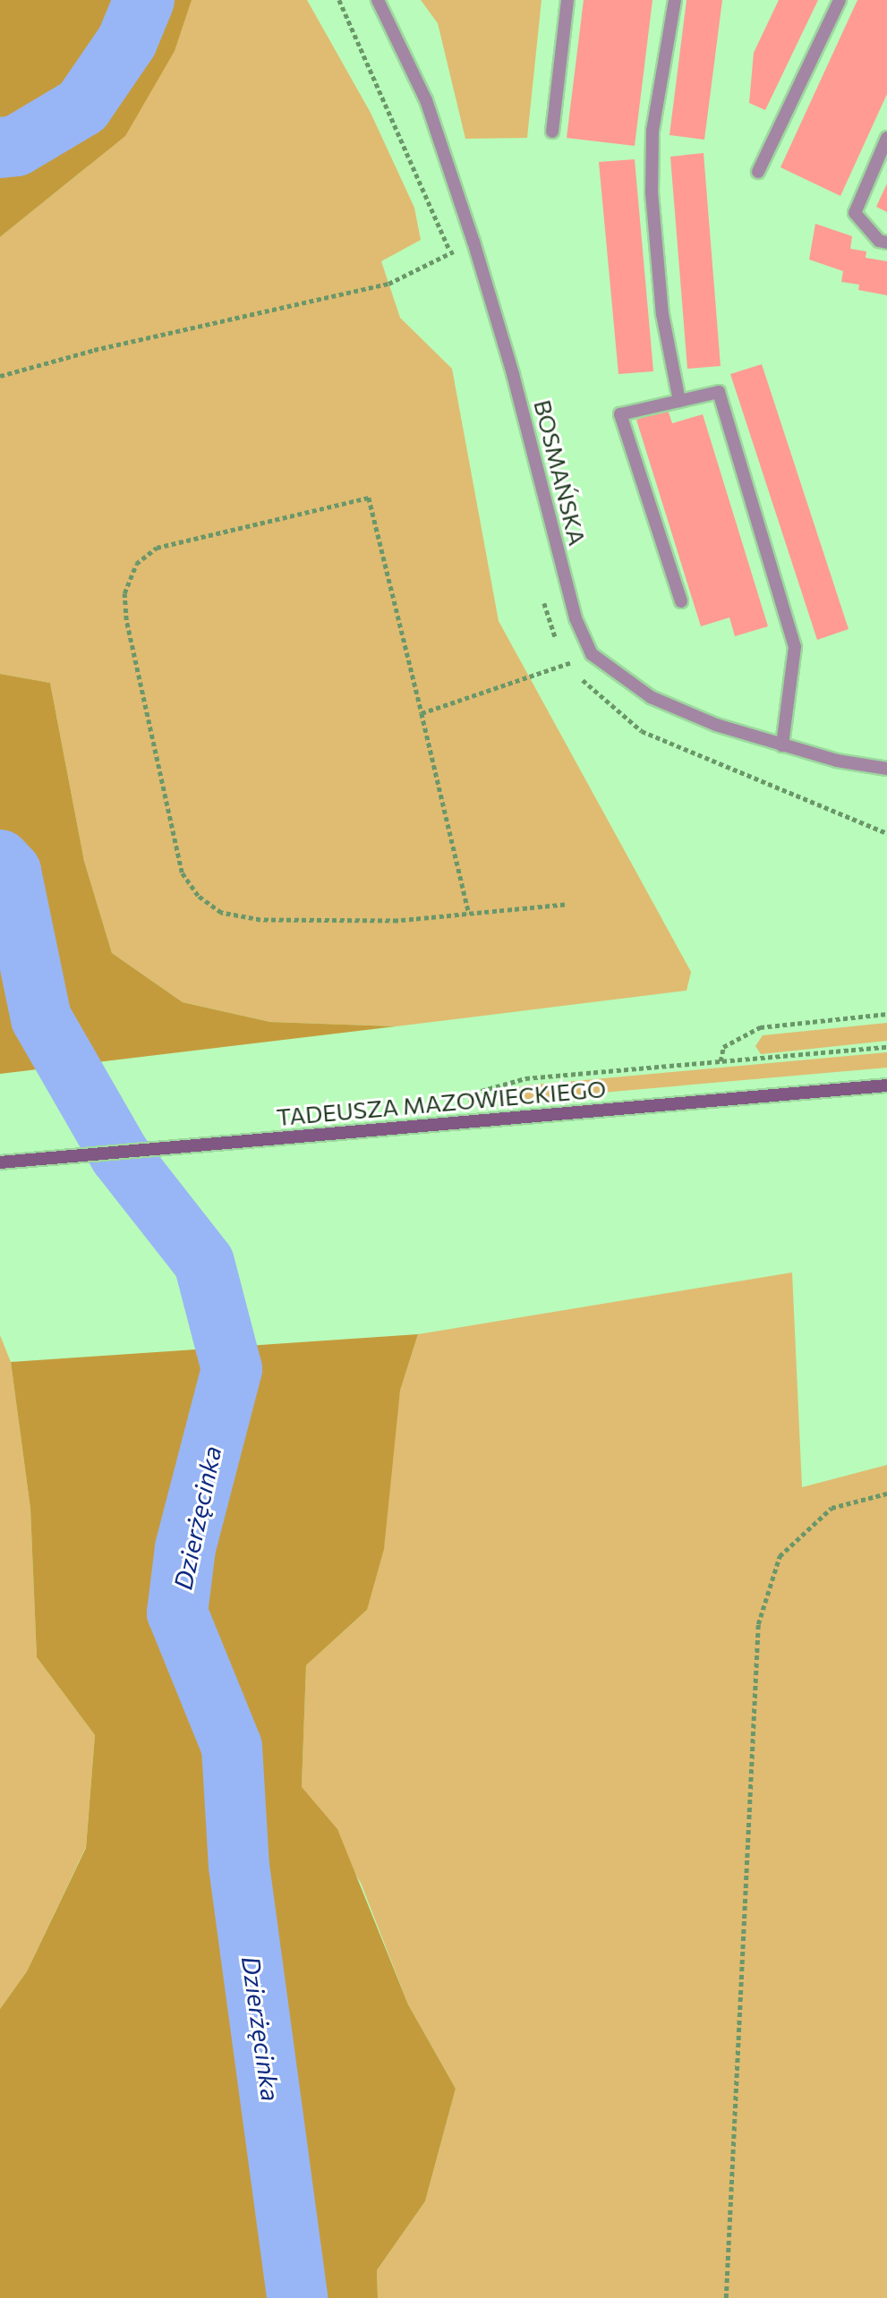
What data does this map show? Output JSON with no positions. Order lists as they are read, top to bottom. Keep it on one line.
{"streets":{"main road":["TADEUSZA MAZOWIECKIEGO"],"street":["BOSMAŃSKA"]},"water":["Dzierżęcinka"]}
